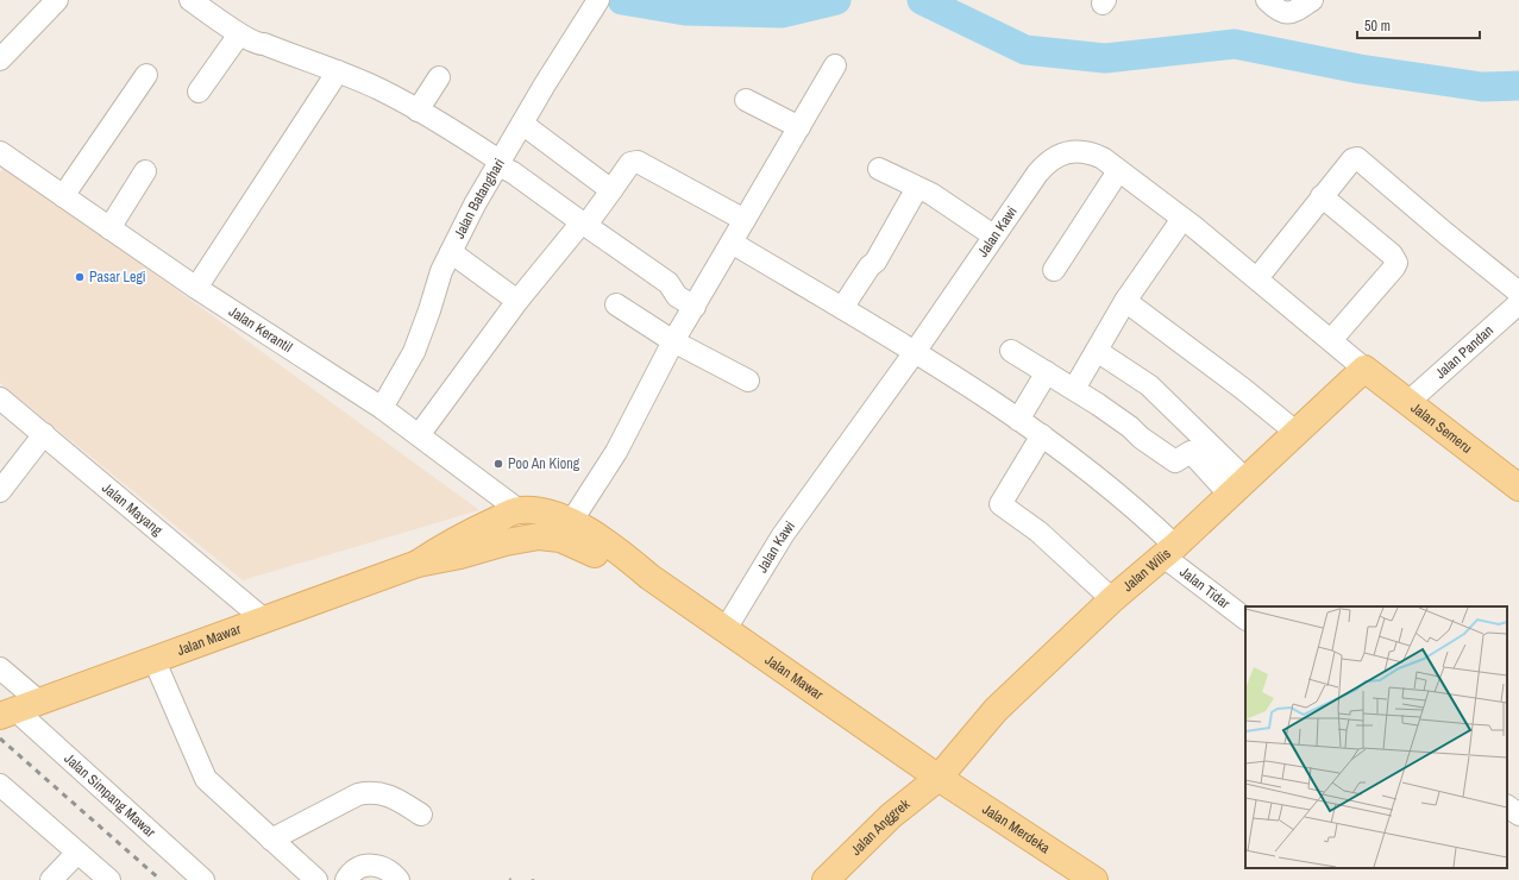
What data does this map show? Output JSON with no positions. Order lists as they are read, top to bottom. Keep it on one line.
{"streets":{"main road":["Jalan Semeru","Jalan Wilis","Jalan Mawar","Jalan Anggrek","Jalan Merdeka"],"street":["Jalan Batanghari","Jalan Kawi","Jalan Kerantil","Jalan Pandan","Jalan Mayang","Jalan Tidar","Jalan Simpang Mawar"]},"crossings":[["Jalan Batanghari","Jalan Kerantil"],["Jalan Kawi","Jalan Semeru"],["Jalan Kawi","Jalan Wilis"],["Jalan Kawi","Jalan Tidar"],["Jalan Kawi","Jalan Mawar"],["Jalan Kerantil","Jalan Mawar"],["Jalan Pandan","Jalan Semeru"],["Jalan Semeru","Jalan Wilis"],["Jalan Mayang","Jalan Mawar"],["Jalan Wilis","Jalan Tidar"],["Jalan Wilis","Jalan Mawar"],["Jalan Wilis","Jalan Anggrek"],["Jalan Wilis","Jalan Merdeka"],["Jalan Mawar","Jalan Simpang Mawar"],["Jalan Mawar","Jalan Anggrek"],["Jalan Mawar","Jalan Merdeka"],["Jalan Anggrek","Jalan Merdeka"]],"places":["Pasar Legi","Poo An Kiong"],"scale_bar":"50 m"}
